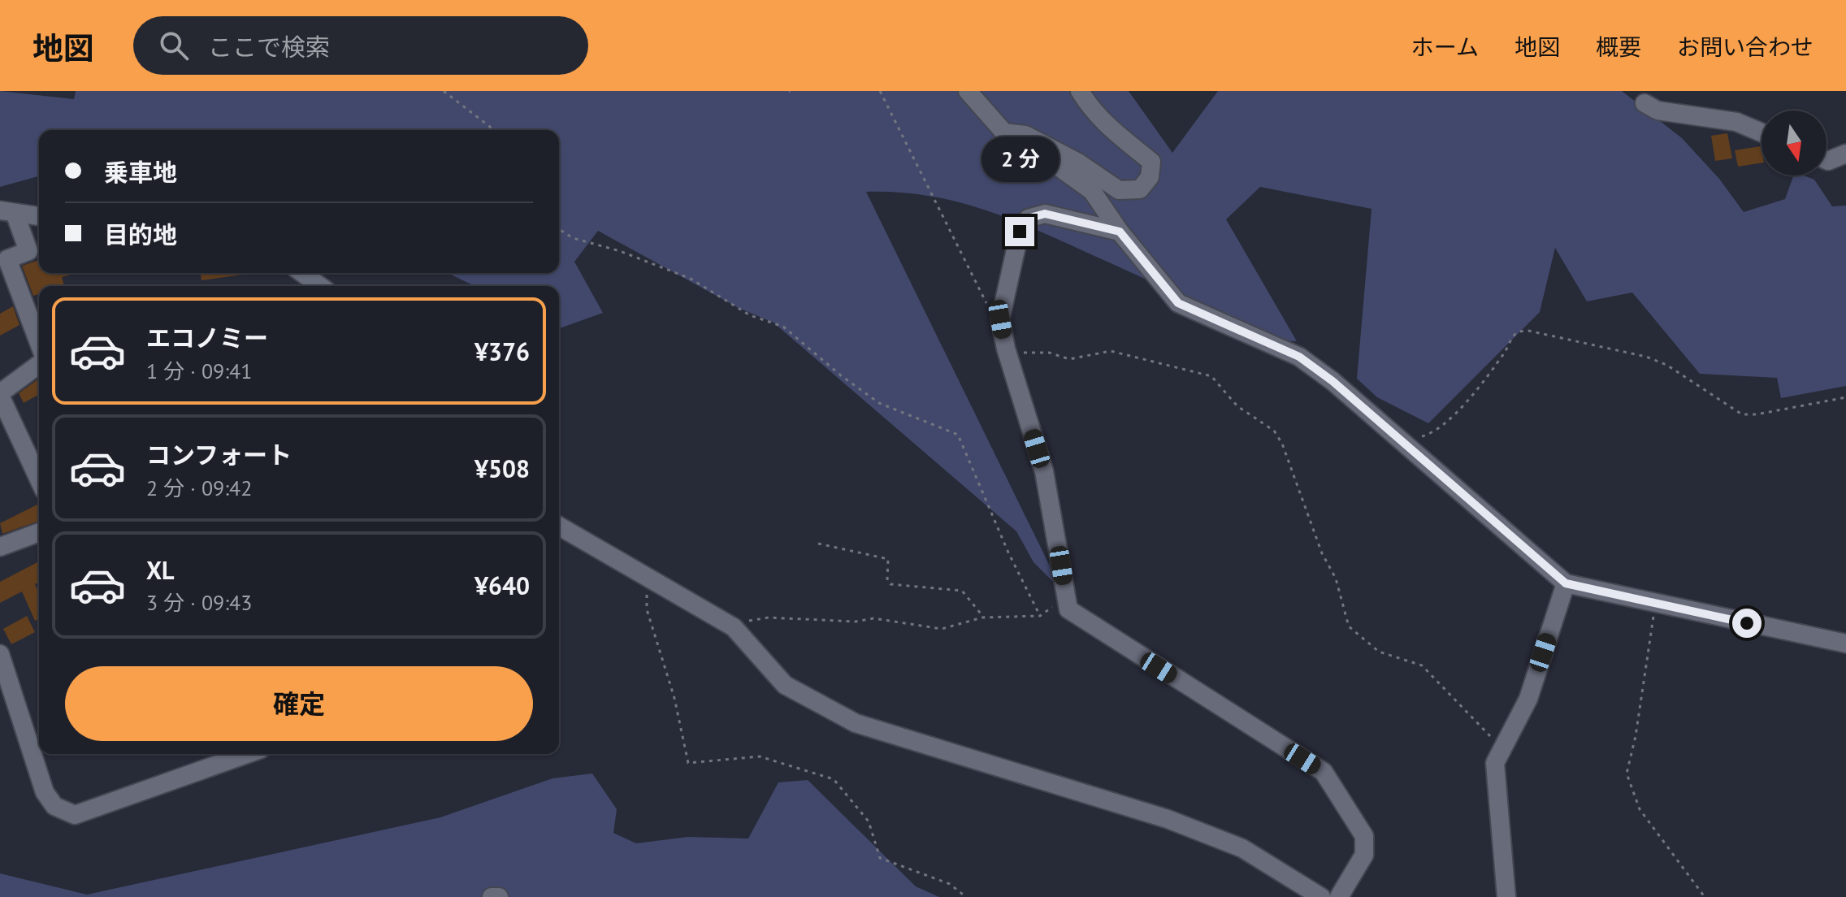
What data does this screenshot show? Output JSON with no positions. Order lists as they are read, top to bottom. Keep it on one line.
{"north":"bottom","page":{"header":"地図","search":"ここで検索","nav":["ホーム","地図","概要","お問い合わせ"],"banner":["乗車地","目的地"],"bubble":"2 分","list":[{"name":"エコノミー","note":"1 分 · 09:41","value":"¥376"},{"name":"コンフォート","note":"2 分 · 09:42","value":"¥508"},{"name":"XL","note":"3 分 · 09:43","value":"¥640"}],"buttons":"確定"}}
